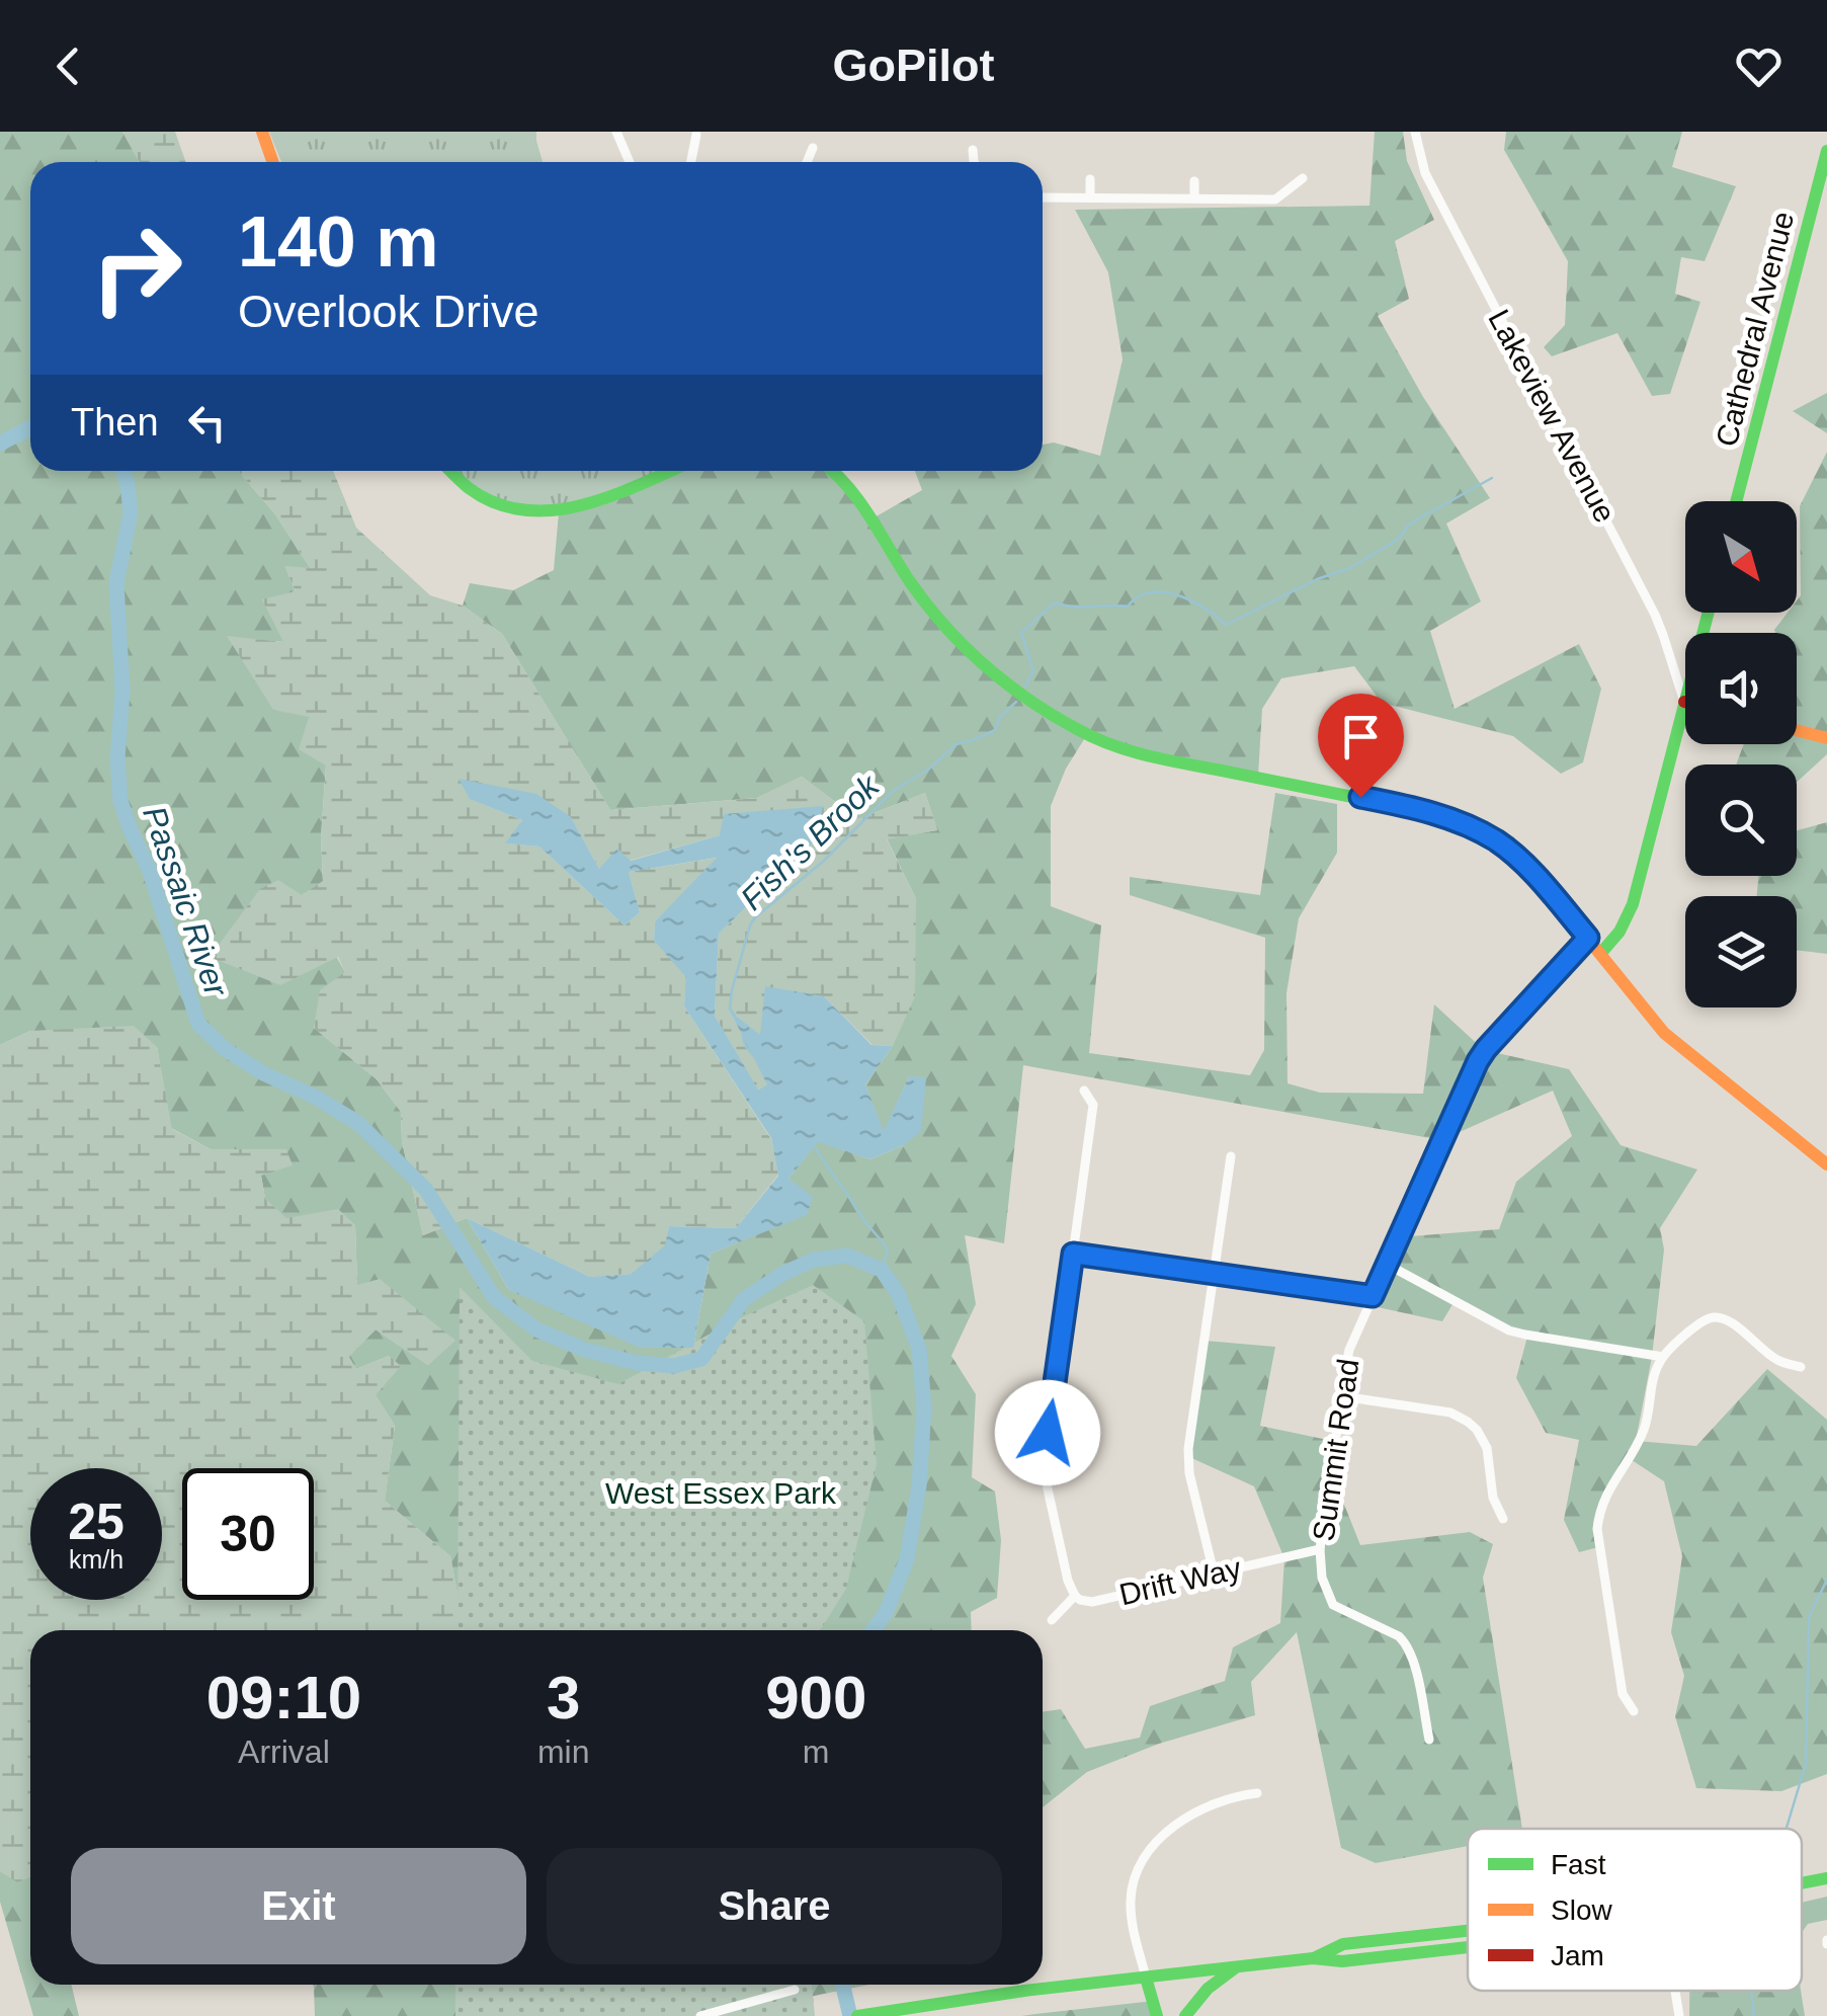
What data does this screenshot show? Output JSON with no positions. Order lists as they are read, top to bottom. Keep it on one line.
{"streets":{"street":["Cathedral Avenue","Lakeview Avenue","Summit Road","Drift Way"]},"crossings":[["Summit Road","Drift Way"]],"water":["Fish's Brook","Passaic River"],"parks":["West Essex Park"],"legend":["Fast","Slow","Jam"],"north":"bottom right","page":{"header":"GoPilot","turn":["140 m","Overlook Drive"],"then":"Then","speed":"25 km/h","limit":"30","eta":["09:10","Arrival","3","min","900","m"],"buttons":["Exit","Share"]}}
